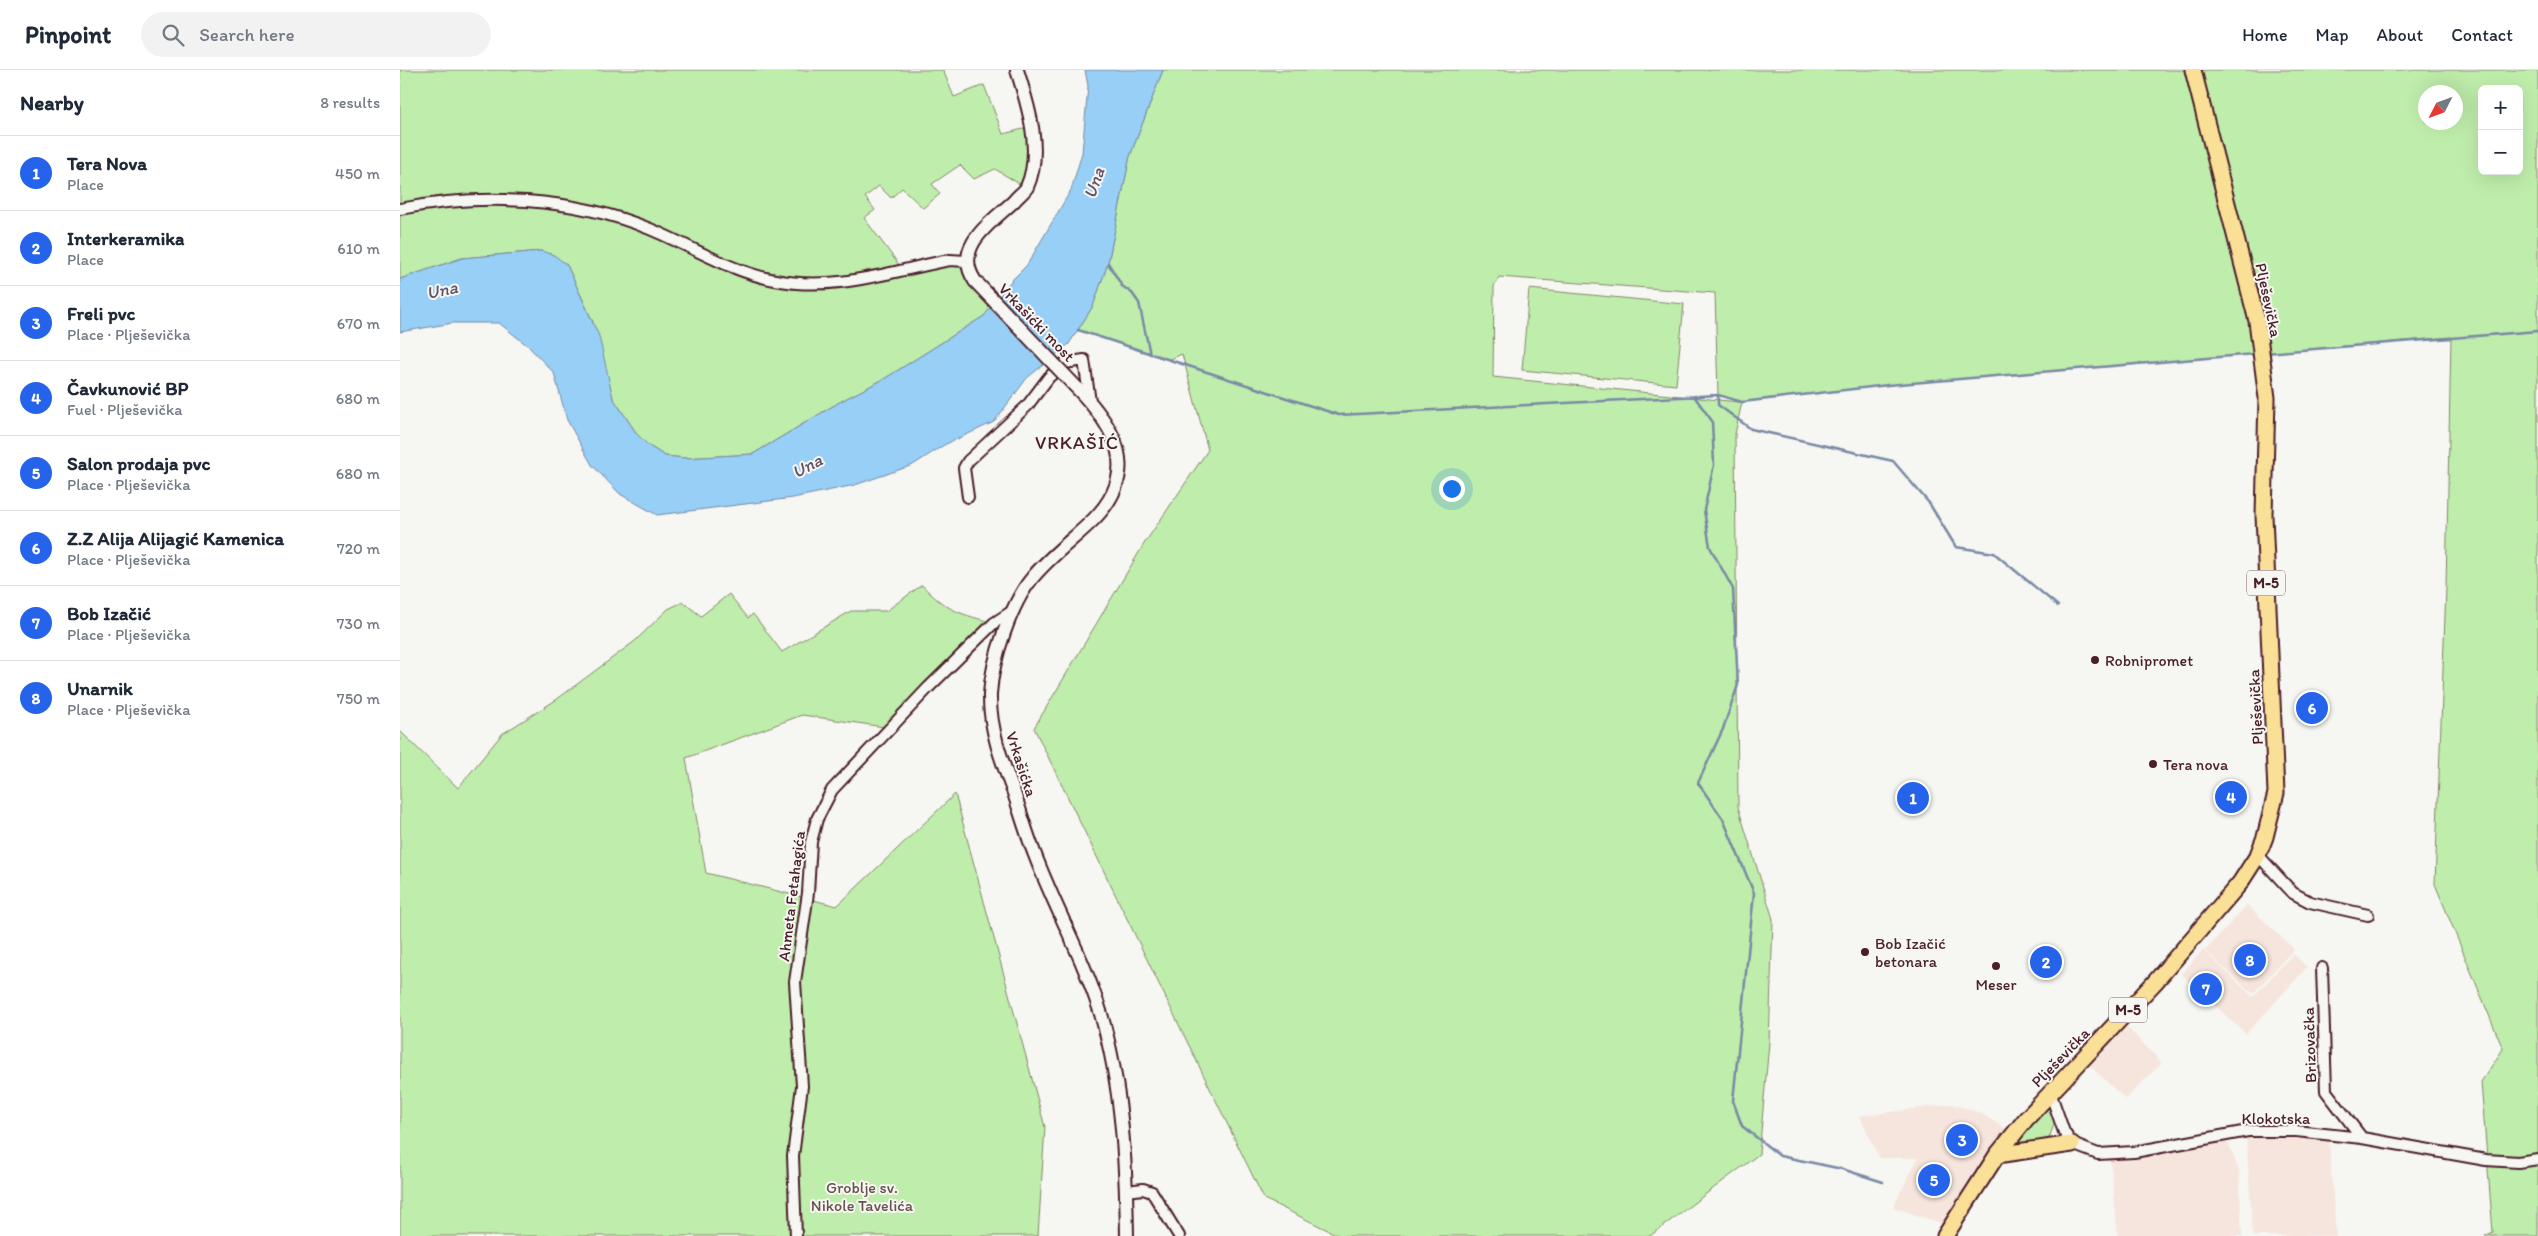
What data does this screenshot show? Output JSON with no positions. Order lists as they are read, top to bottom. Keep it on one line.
{"streets":{"main road":["Plješevička","M-5"],"street":["Vrkašićki most","Vrkašićka","Ahmeta Fetahagića","Brizovačka","Klokotska"]},"crossings":[["Vrkašićki most","Vrkašićka"],["Vrkašićka","Ahmeta Fetahagića"],["Brizovačka","Klokotska"]],"districts":["VRKAŠIĆ"],"water":["Una"],"parks":["Groblje sv. Nikole Tavelića"],"places":["Robnipromet","Tera nova","Bob Izačić betonara","Meser"],"north":"bottom left","page":{"header":"Pinpoint","search":"Search here","nav":["Home","Map","About","Contact"],"heading":["Nearby","8 results"],"map_buttons":["+","−"],"list":[{"mark":"1","name":"Tera Nova","note":"Place","value":"450 m"},{"mark":"2","name":"Interkeramika","note":"Place","value":"610 m"},{"mark":"3","name":"Freli pvc","note":"Place · Plješevička","value":"670 m"},{"mark":"4","name":"Čavkunović BP","note":"Fuel · Plješevička","value":"680 m"},{"mark":"5","name":"Salon prodaja pvc","note":"Place · Plješevička","value":"680 m"},{"mark":"6","name":"Z.Z Alija Alijagić Kamenica","note":"Place · Plješevička","value":"720 m"},{"mark":"7","name":"Bob Izačić","note":"Place · Plješevička","value":"730 m"},{"mark":"8","name":"Unarnik","note":"Place · Plješevička","value":"750 m"}],"pins":["6","4","1","8","2","7","3","5"]}}
